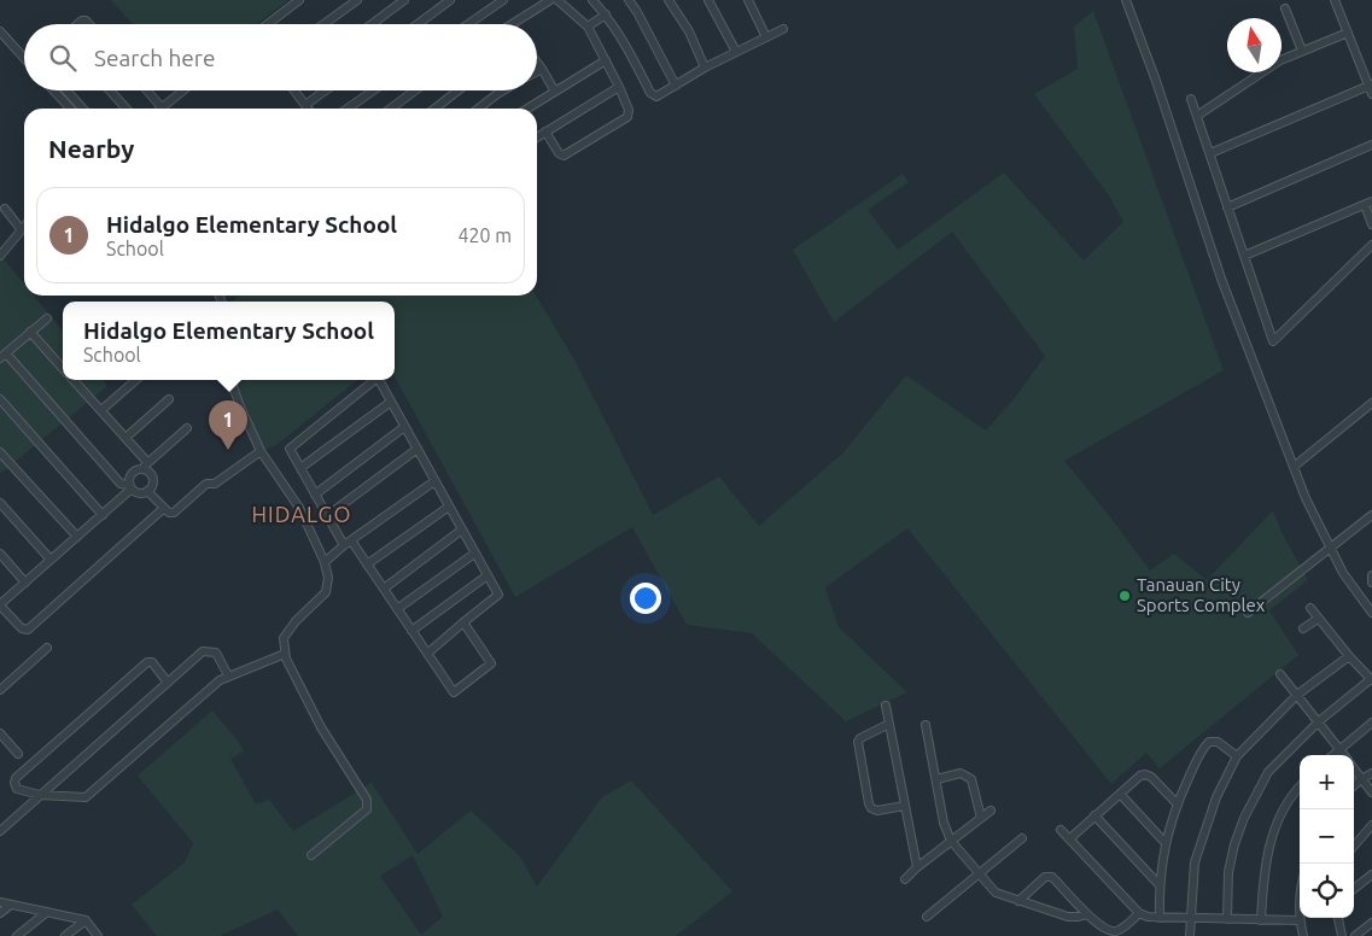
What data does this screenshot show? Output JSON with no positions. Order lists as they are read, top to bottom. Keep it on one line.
{"districts":["HIDALGO"],"places":["Tanauan City Sports Complex"],"north":"top","page":{"search":"Search here","heading":"Nearby","list":[{"mark":"1","name":"Hidalgo Elementary School","note":"School","value":"420 m"}],"popup":["Hidalgo Elementary School","School"],"pins":"1","map_buttons":["+","−"]}}
